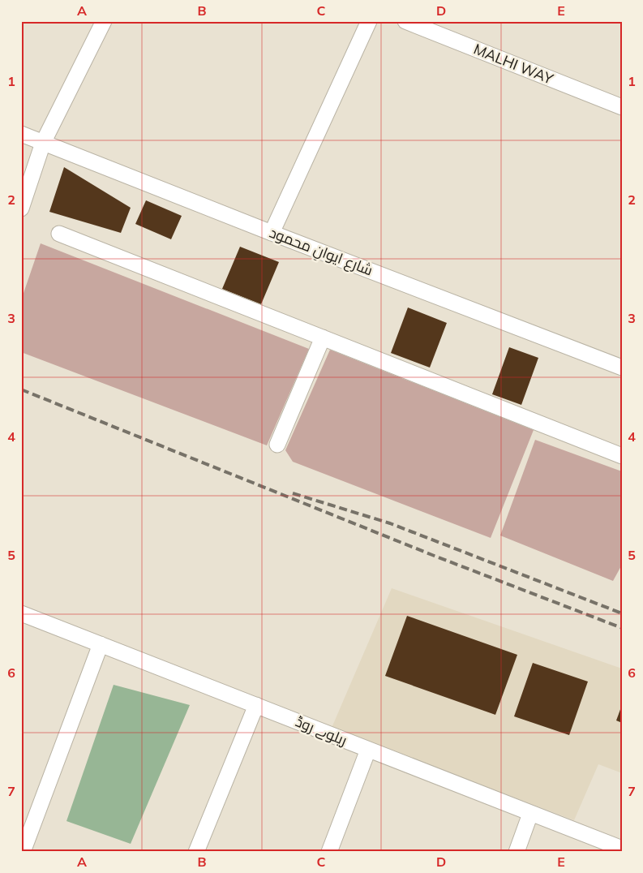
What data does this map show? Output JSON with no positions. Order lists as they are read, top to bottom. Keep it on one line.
{"streets":{"street":["MALHI WAY","شارع ایوانِ محمود","ریلوے روڈ"]},"grid":{"columns":["A","B","C","D","E"],"rows":["1","2","3","4","5","6","7"]}}
